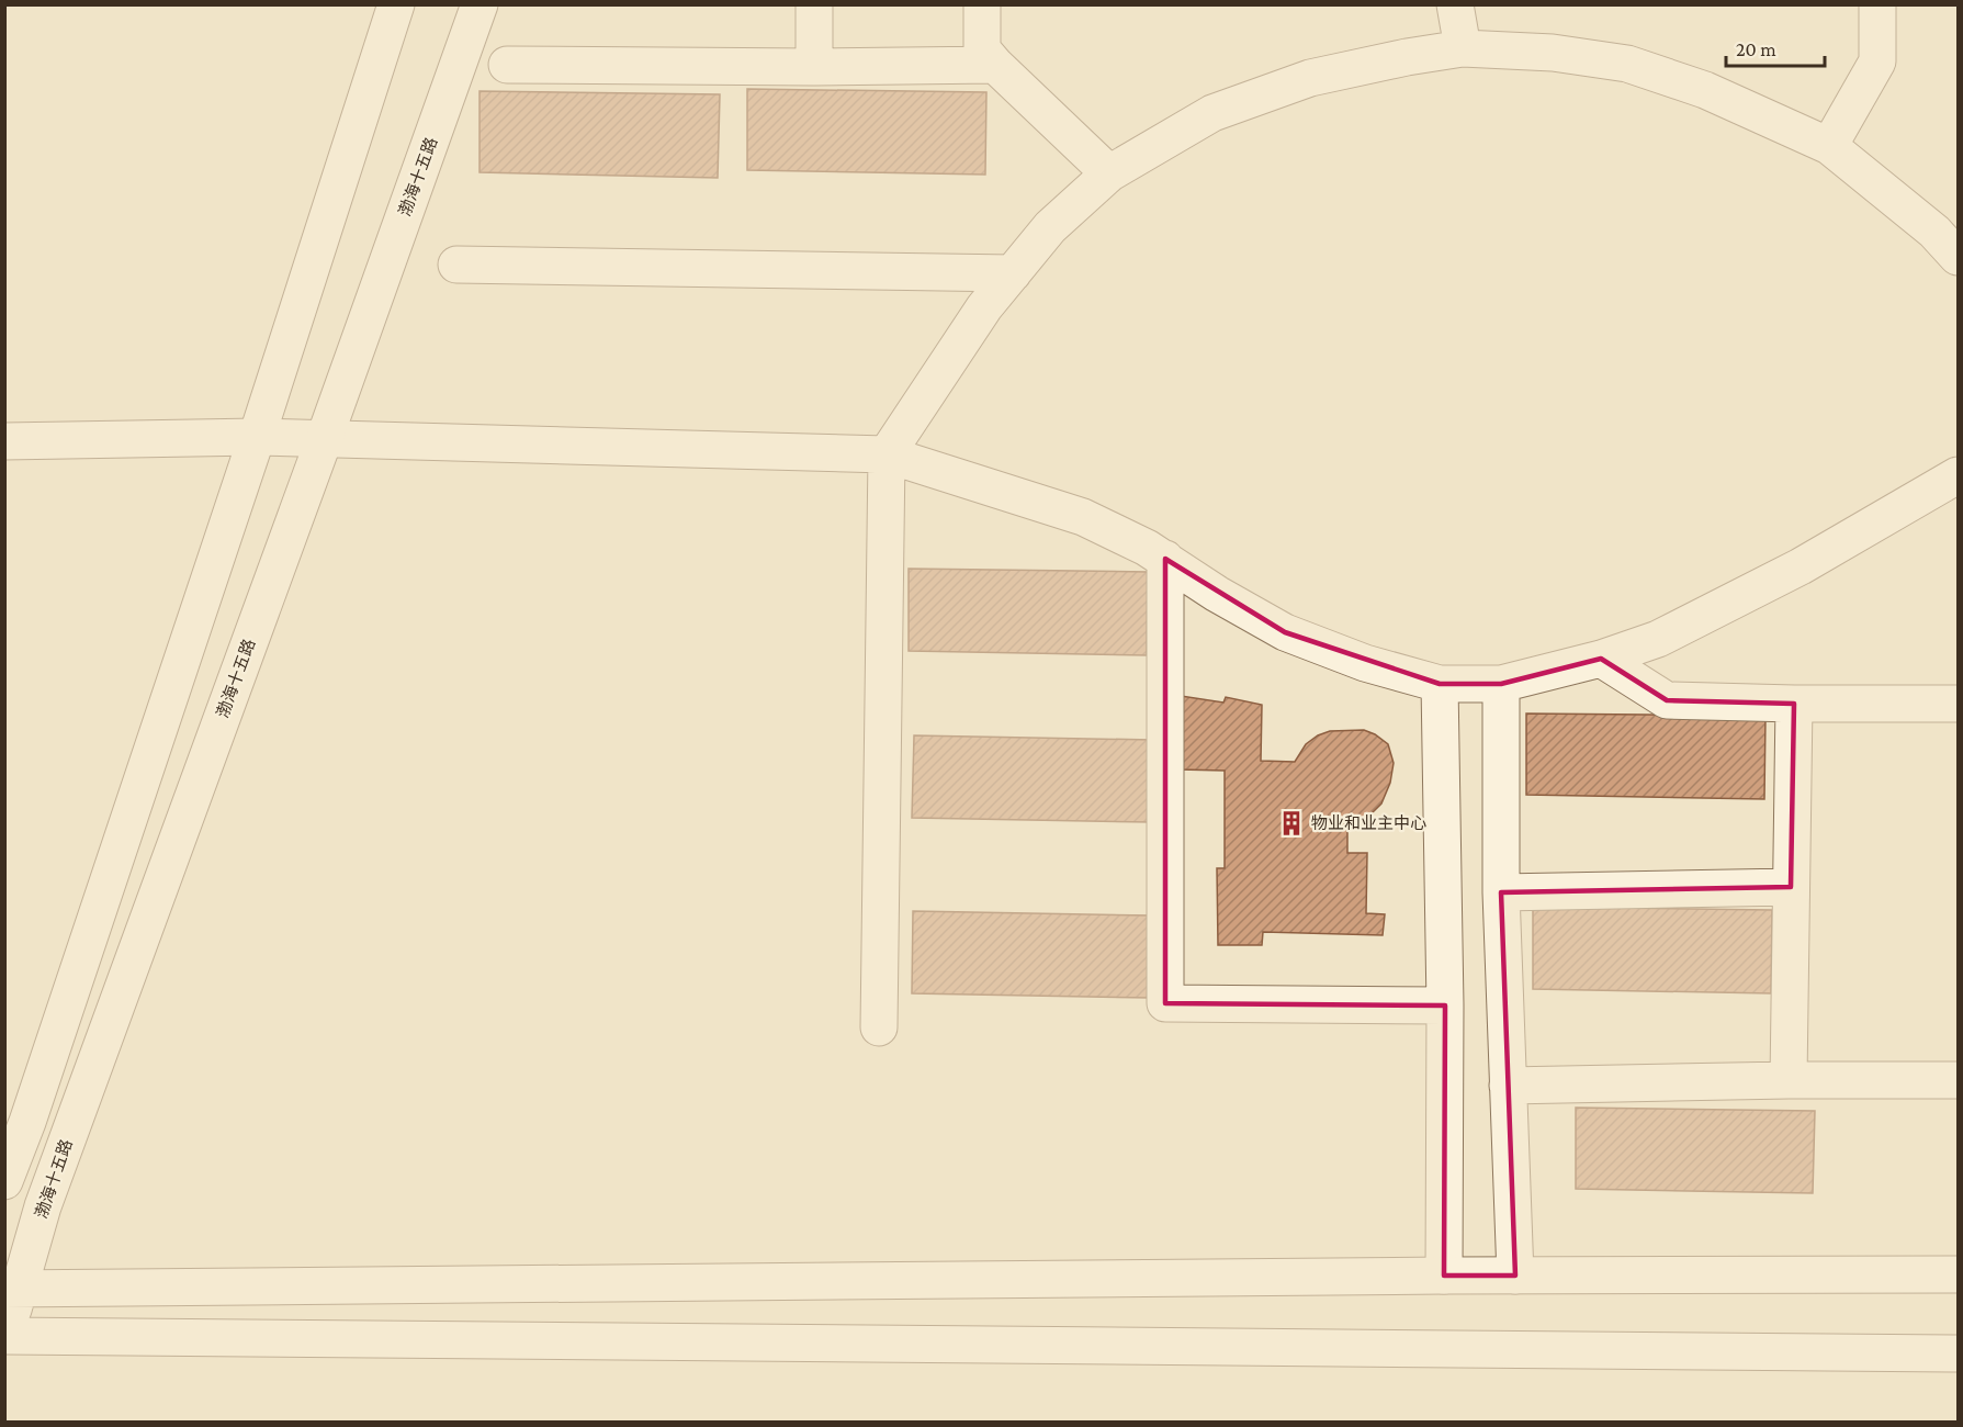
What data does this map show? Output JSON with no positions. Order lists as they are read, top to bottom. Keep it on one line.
{"streets":{"street":["渤海十五路"]},"places":{"building":["物业和业主中心"]},"scale_bar":"20 m"}
